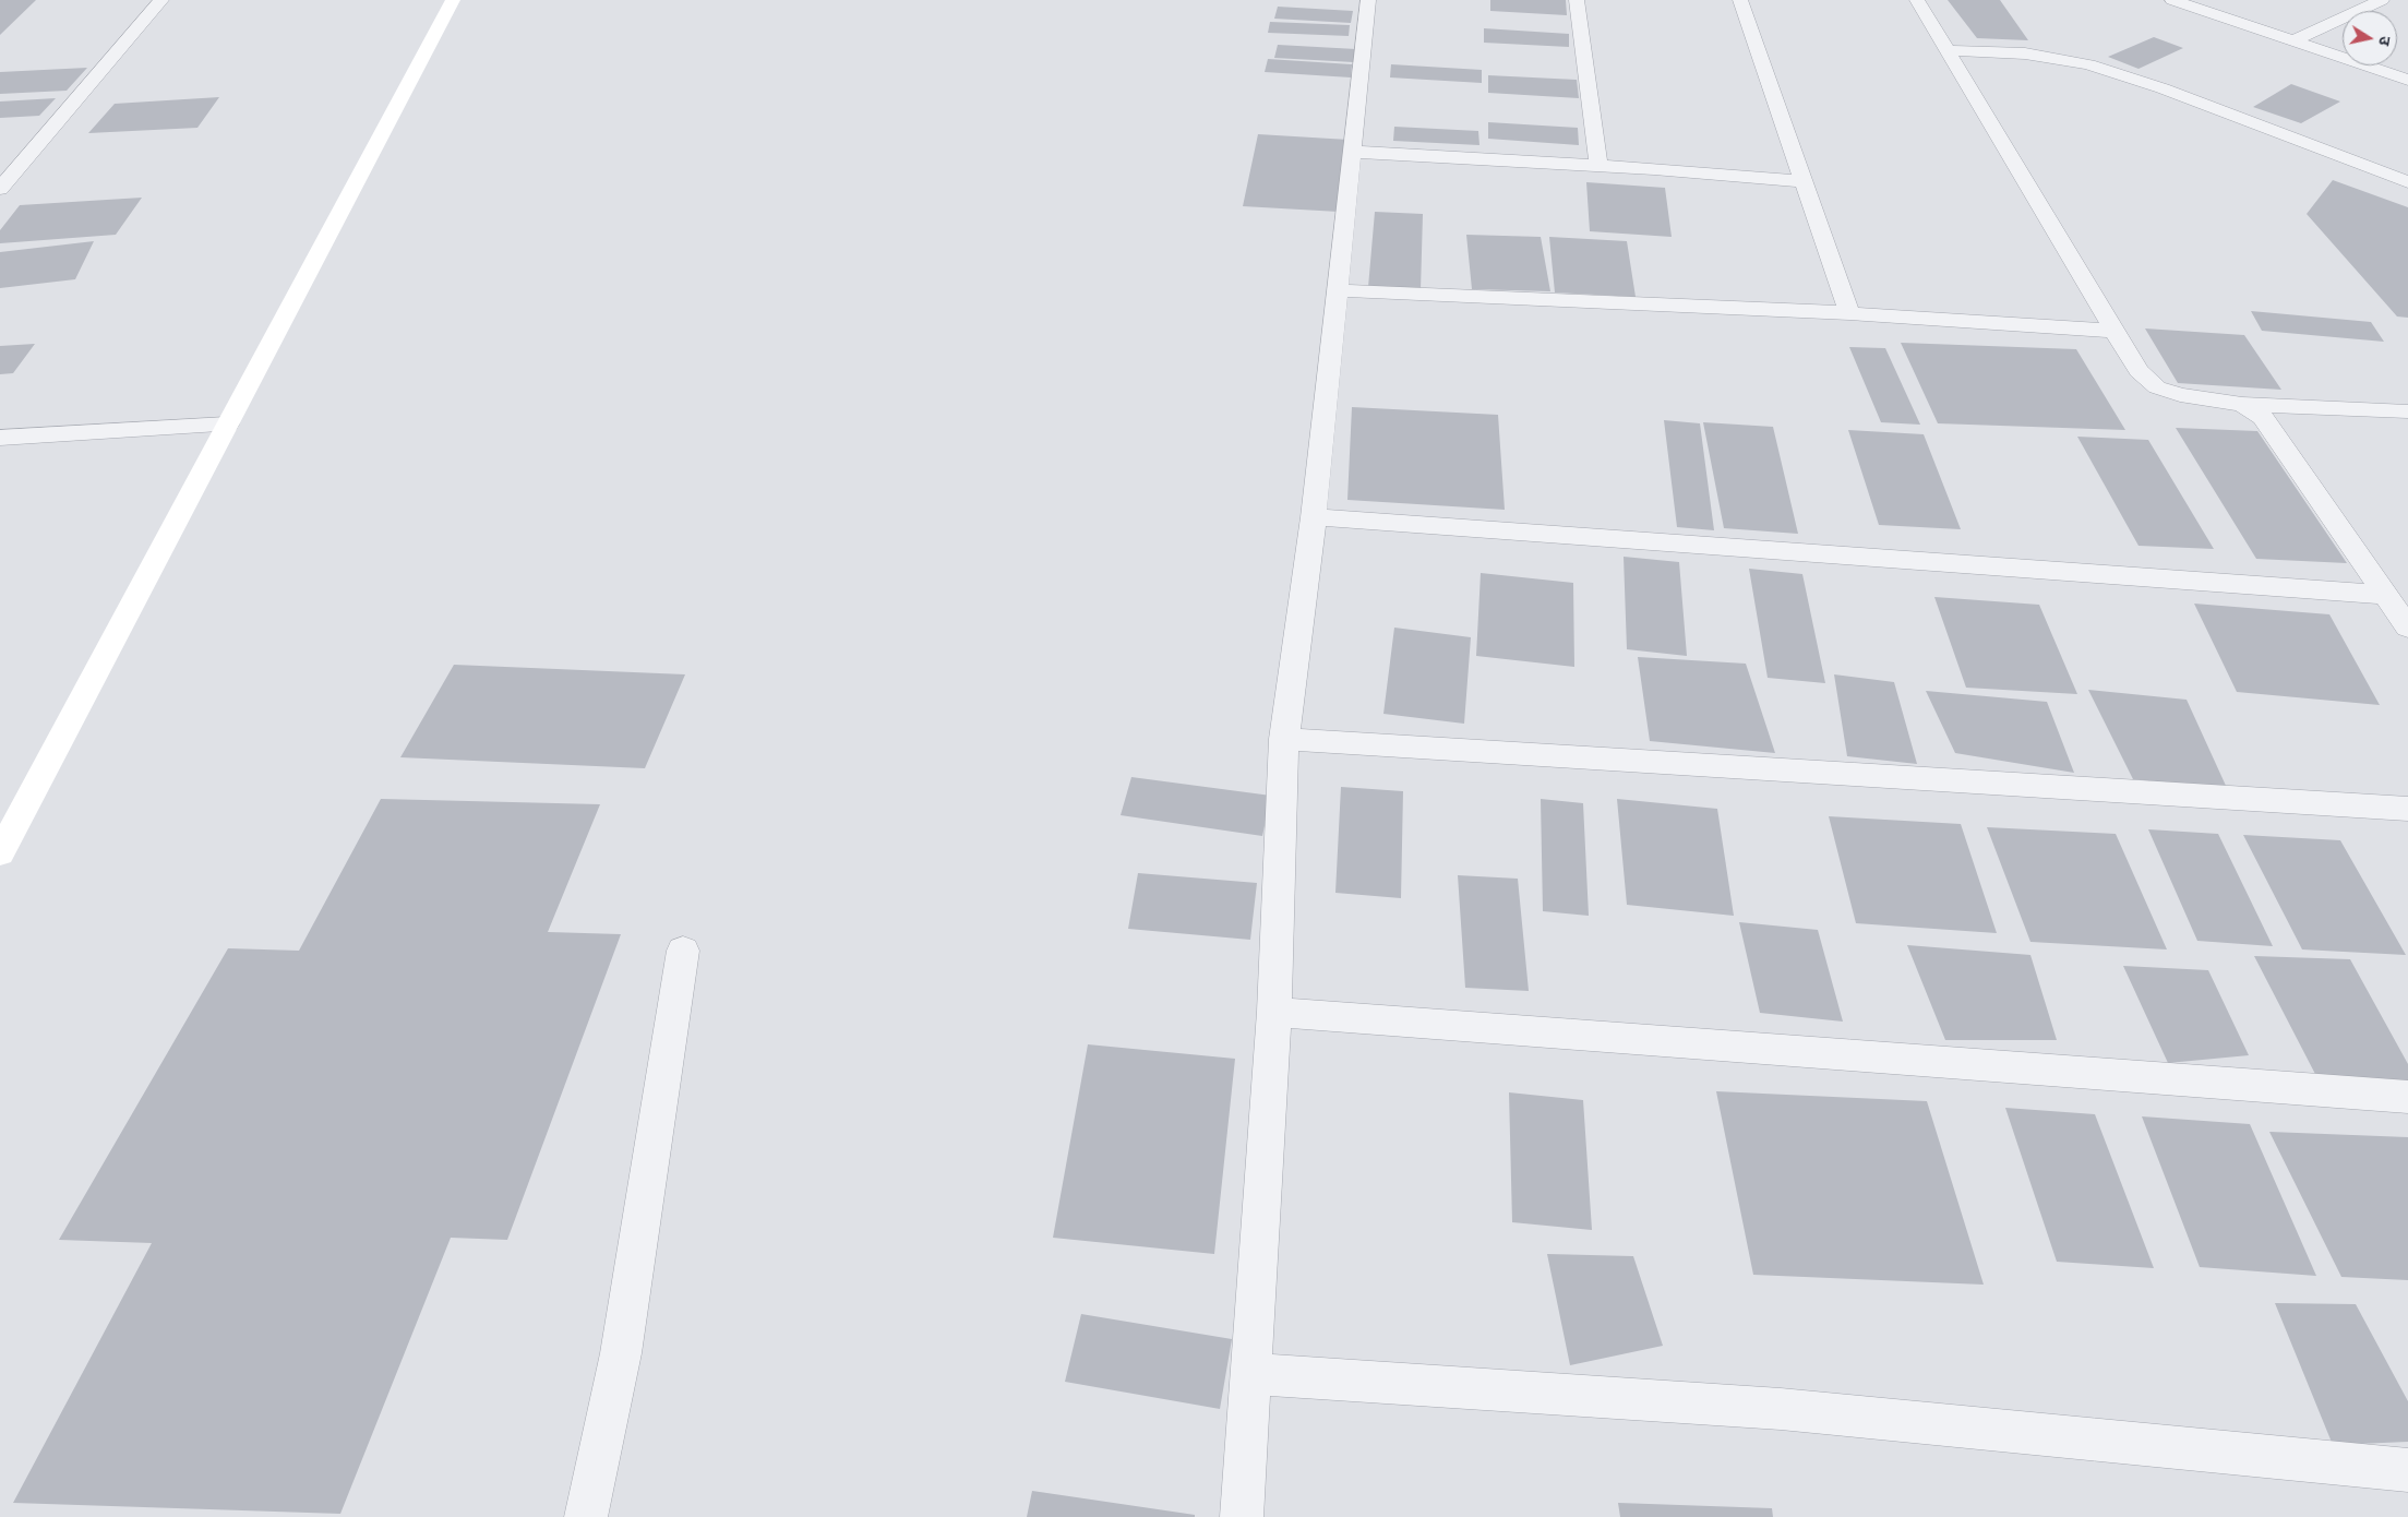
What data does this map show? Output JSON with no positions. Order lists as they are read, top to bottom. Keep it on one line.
{"north":"right"}
